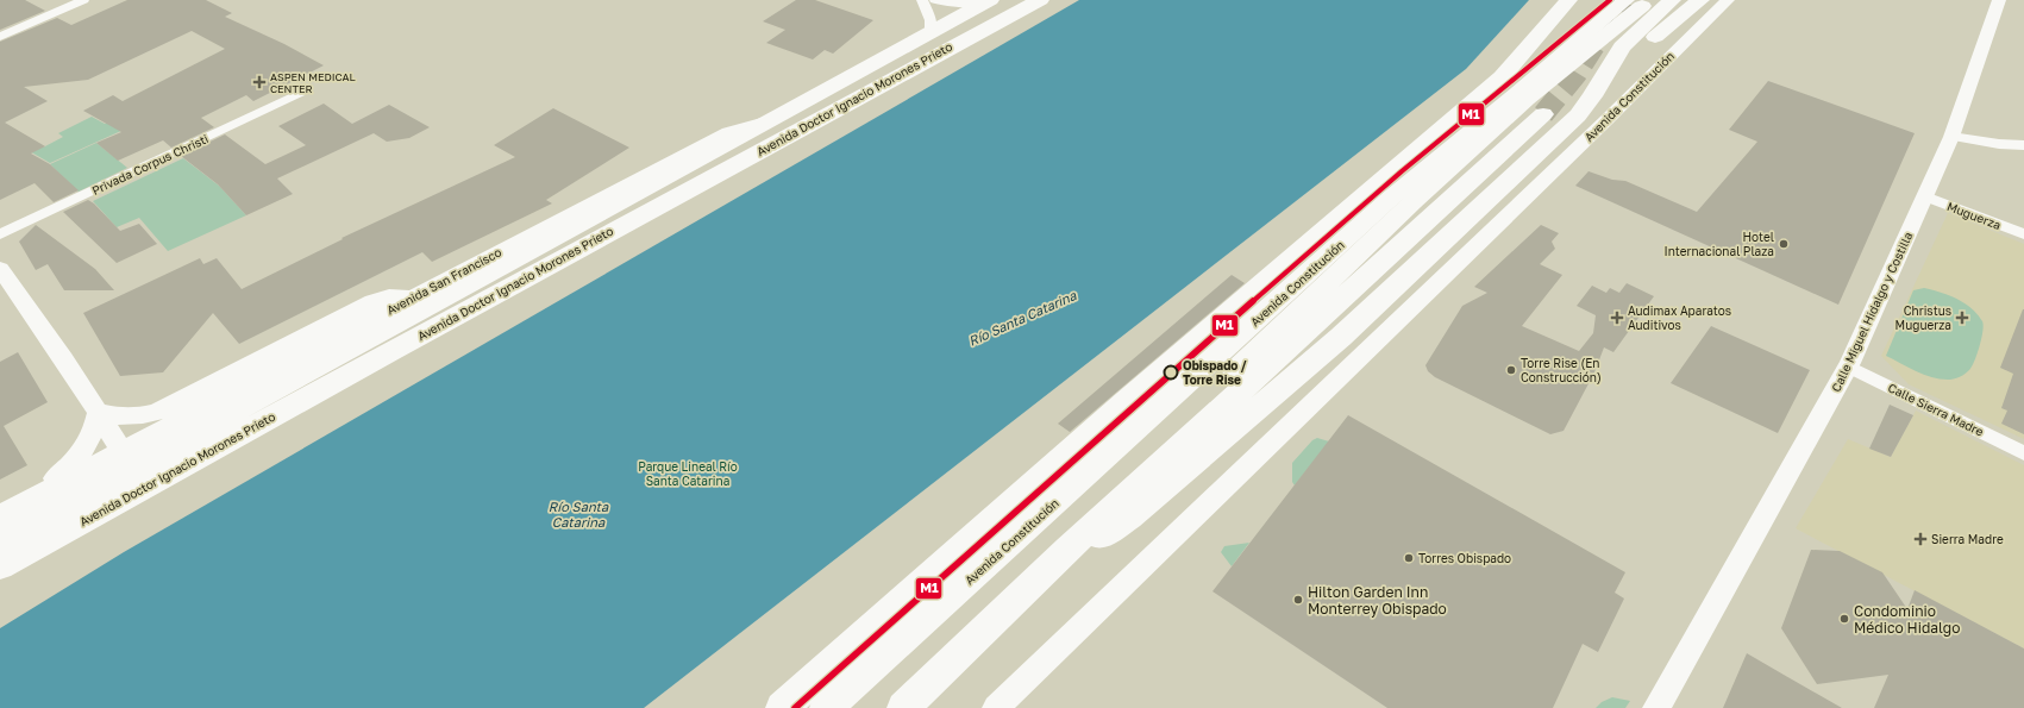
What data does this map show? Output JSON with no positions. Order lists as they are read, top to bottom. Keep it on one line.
{"streets":{"main road":["Avenida Constitución","Avenida Doctor Ignacio Morones Prieto"],"street":["Privada Corpus Christi","Muguerza","Avenida San Francisco","Calle Miguel Hidalgo y Costilla","Calle Sierra Madre"]},"crossings":[["Avenida Doctor Ignacio Morones Prieto","Avenida San Francisco"],["Muguerza","Calle Miguel Hidalgo y Costilla"],["Calle Miguel Hidalgo y Costilla","Calle Sierra Madre"]],"water":["Río Santa Catarina"],"parks":["Parque Lineal Río Santa Catarina"],"places":{"health":["ASPEN MEDICAL CENTER","Audimax Aparatos Auditivos","Christus Muguerza","Sierra Madre"],"other":["Hotel Internacional Plaza","Torre Rise (En Construcción)","Obispado / Torre Rise","Torres Obispado","Hilton Garden Inn Monterrey Obispado","Condominio Médico Hidalgo"]},"lines":["transit line M1"]}
